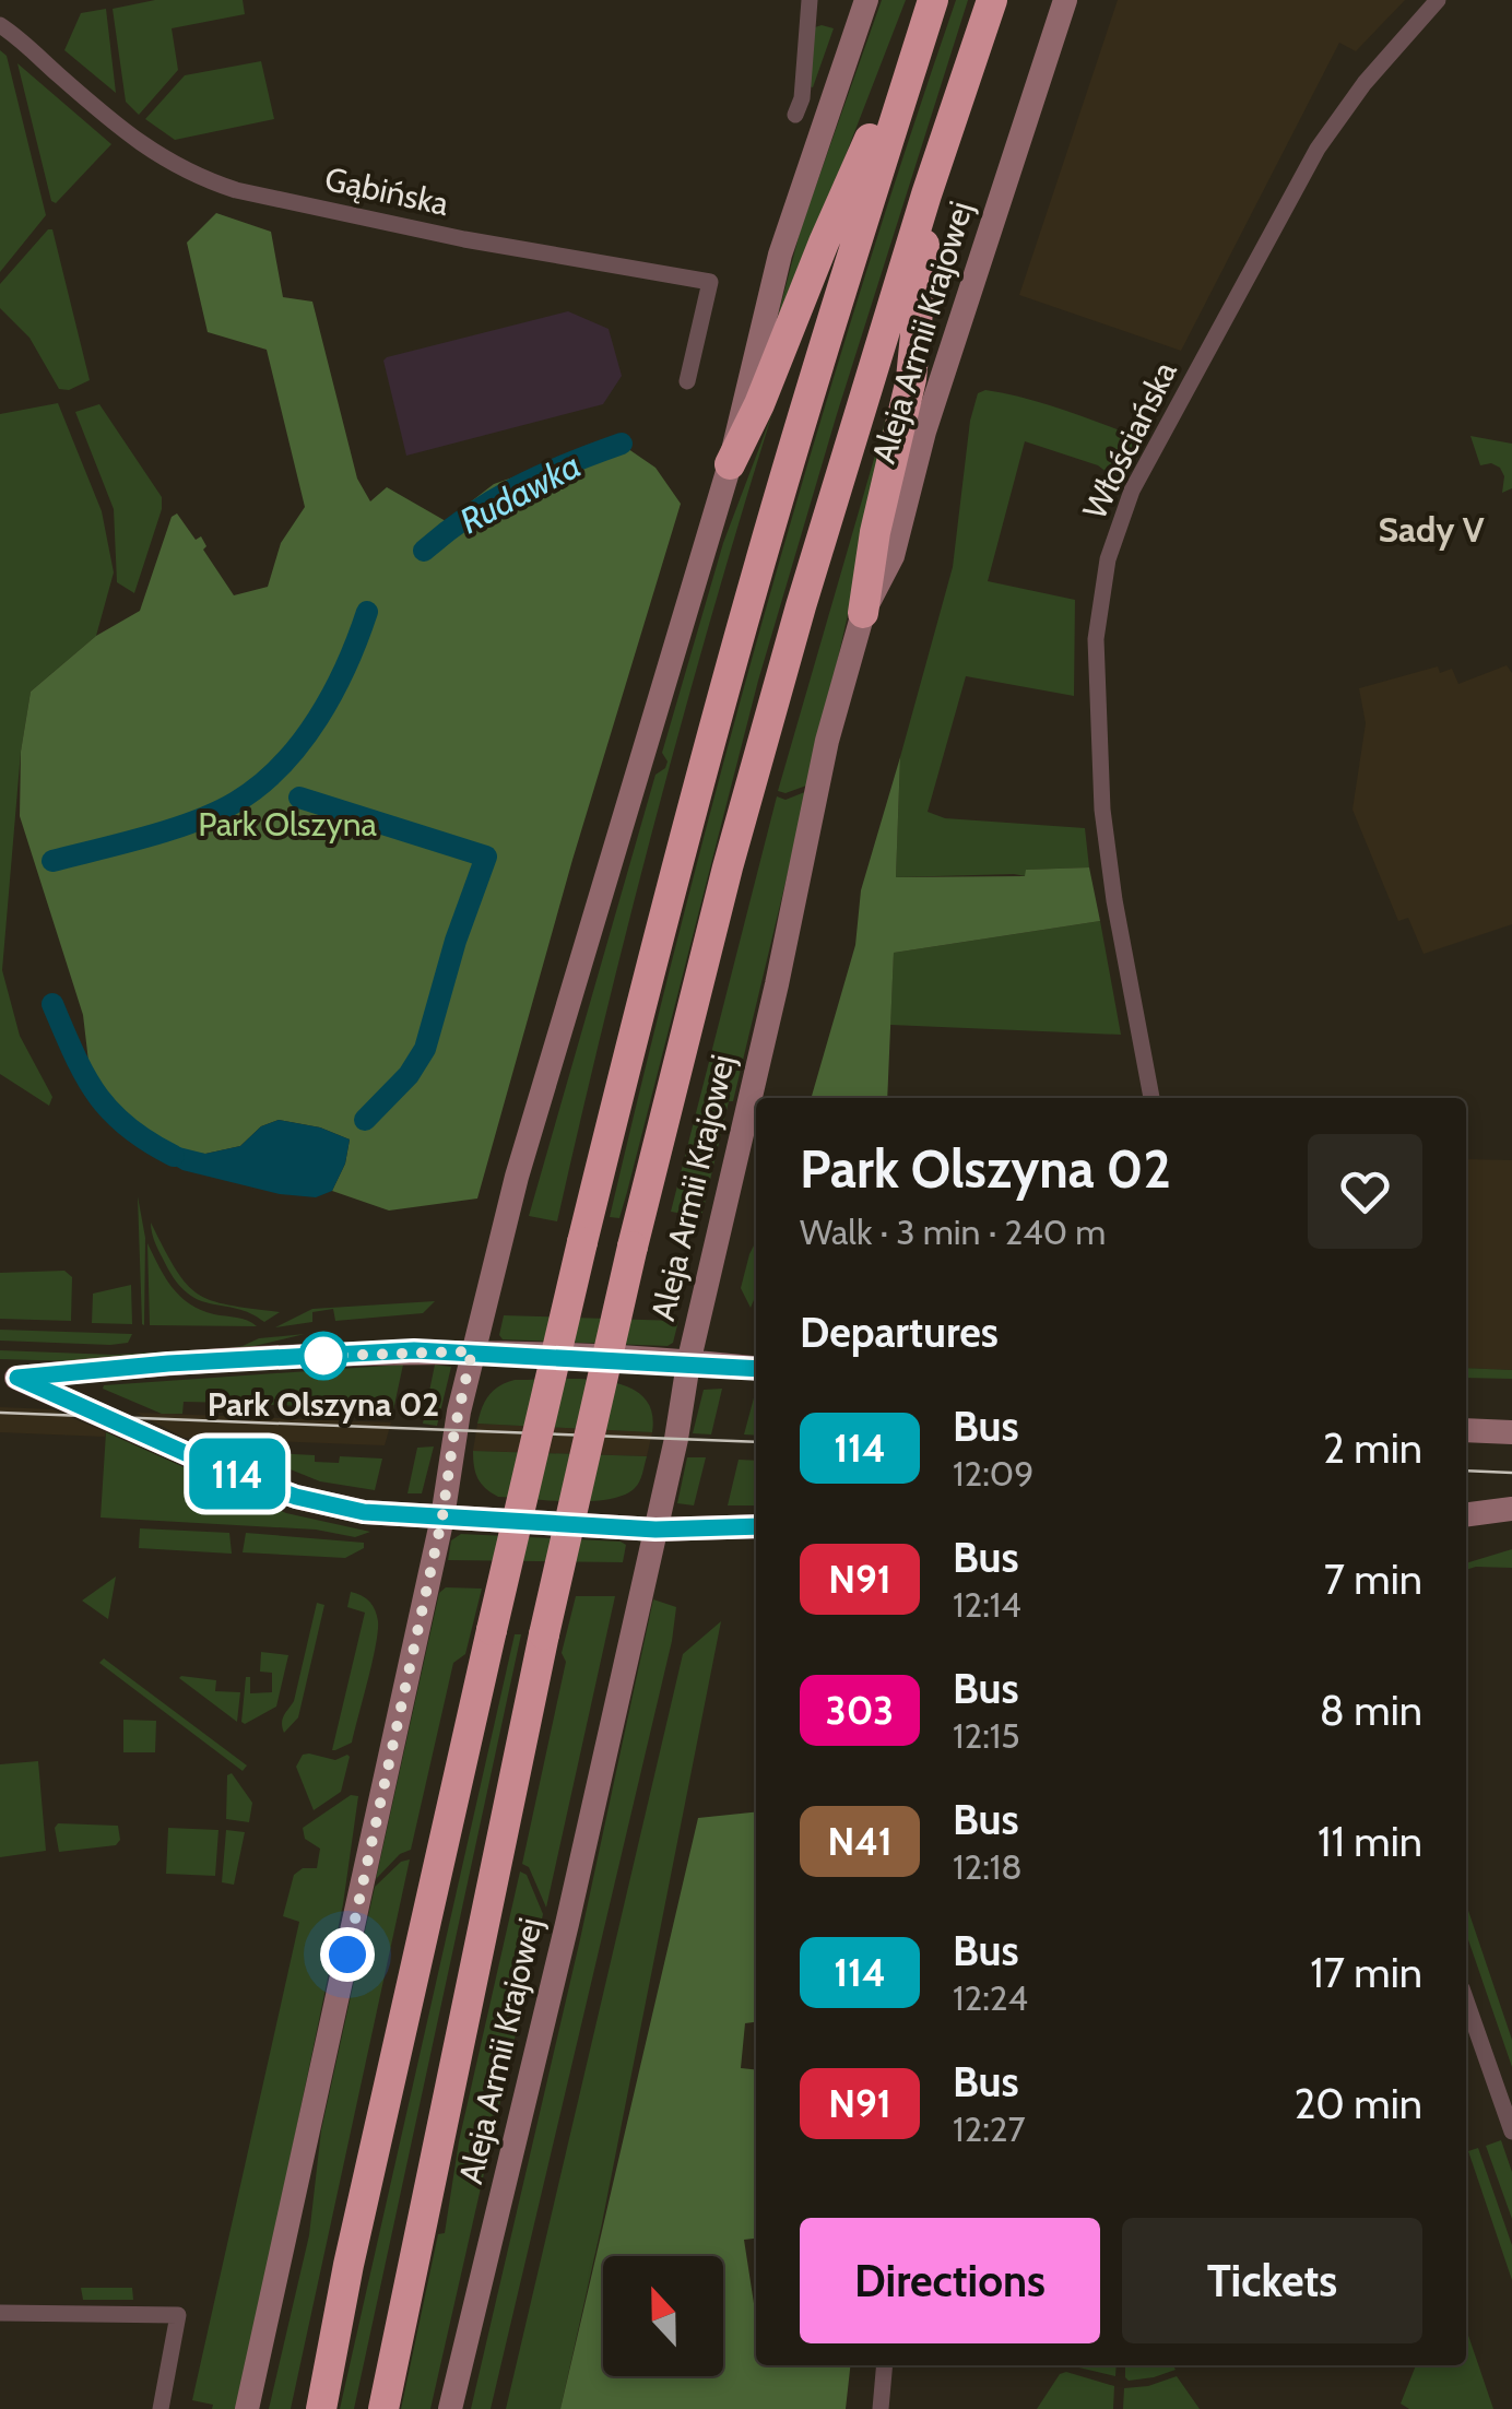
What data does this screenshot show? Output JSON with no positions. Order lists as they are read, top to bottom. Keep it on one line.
{"streets":{"highway":["Aleja Armii Krajowej"],"street":["Gąbińska","Włościańska"]},"districts":["Sady V"],"water":["Rudawka"],"parks":["Park Olszyna"],"places":["Park Olszyna 02"],"lines":["bus line 114"],"north":"top","page":{"on_map":"114","heading":[["Park Olszyna 02","Walk · 3 min · 240 m"],"Departures"],"list":[{"mark":"114","name":"Bus","note":"12:09","value":"2 min"},{"mark":"N91","name":"Bus","note":"12:14","value":"7 min"},{"mark":"303","name":"Bus","note":"12:15","value":"8 min"},{"mark":"N41","name":"Bus","note":"12:18","value":"11 min"},{"mark":"114","name":"Bus","note":"12:24","value":"17 min"},{"mark":"N91","name":"Bus","note":"12:27","value":"20 min"}],"buttons":["Directions","Tickets"]}}
